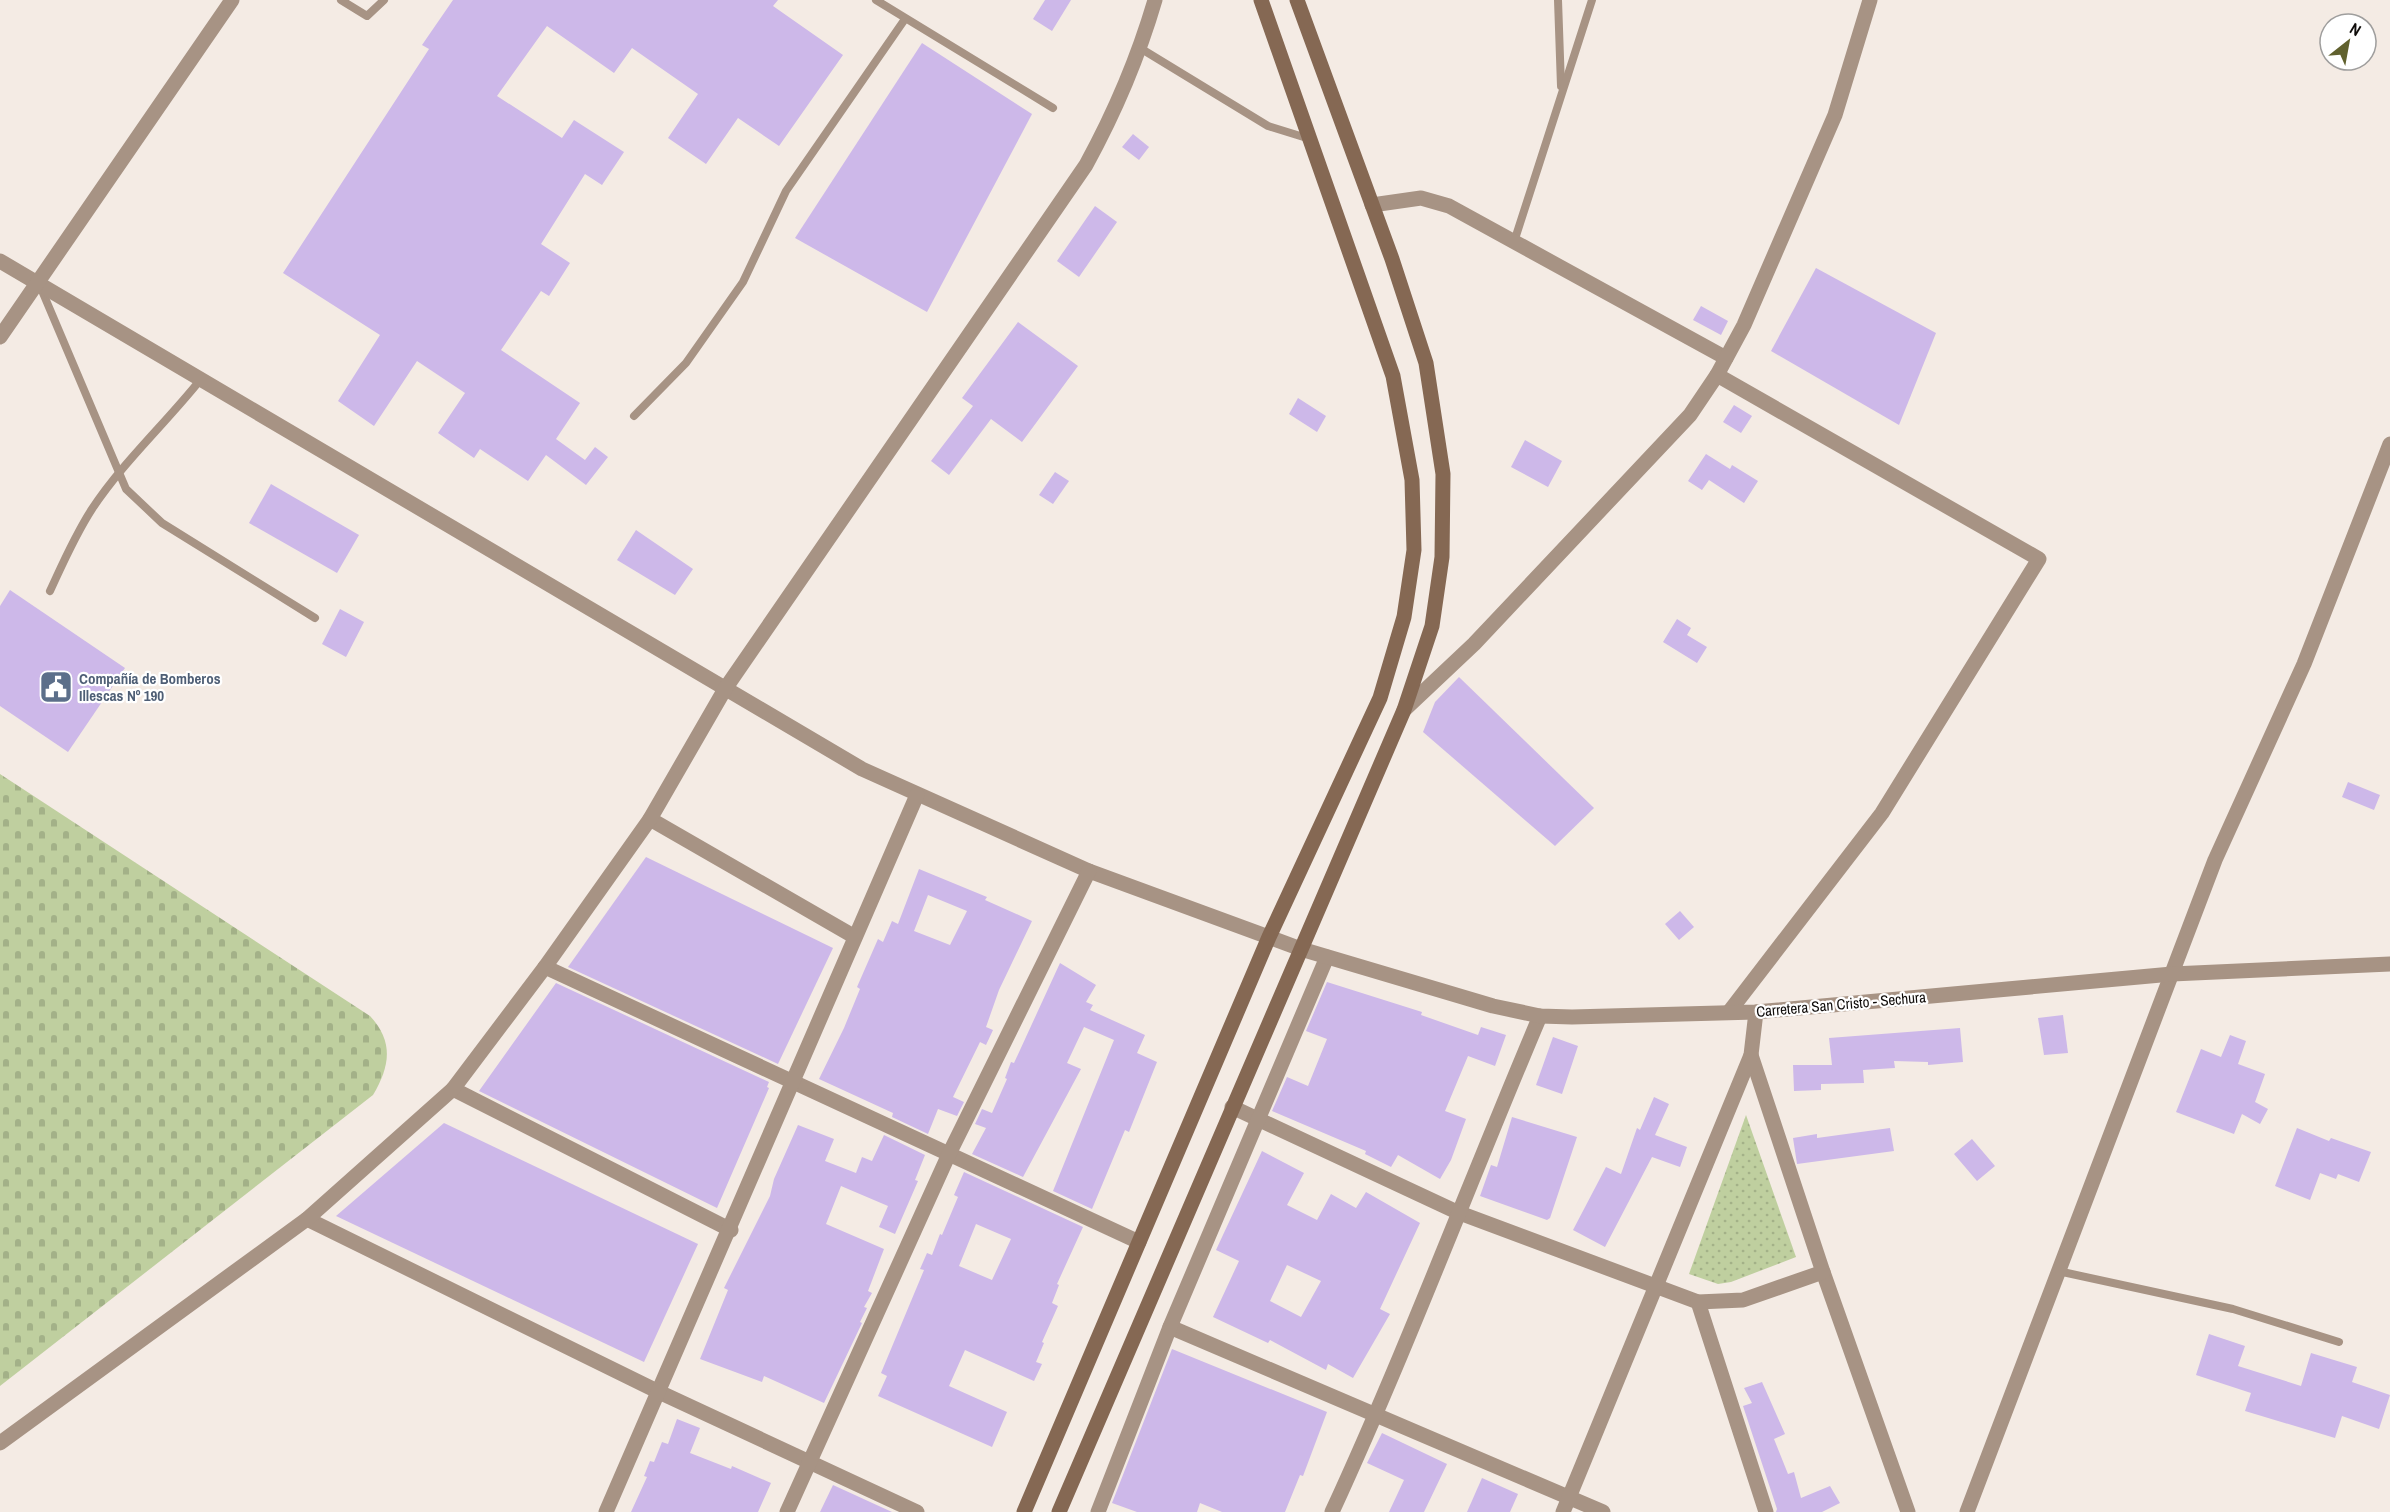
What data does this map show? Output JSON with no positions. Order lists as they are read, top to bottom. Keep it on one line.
{"streets":{"street":["Carretera San Cristo - Sechura"]},"places":{"public building":["Compañía de Bomberos Illescas Nº 190"]},"north":"top right"}
